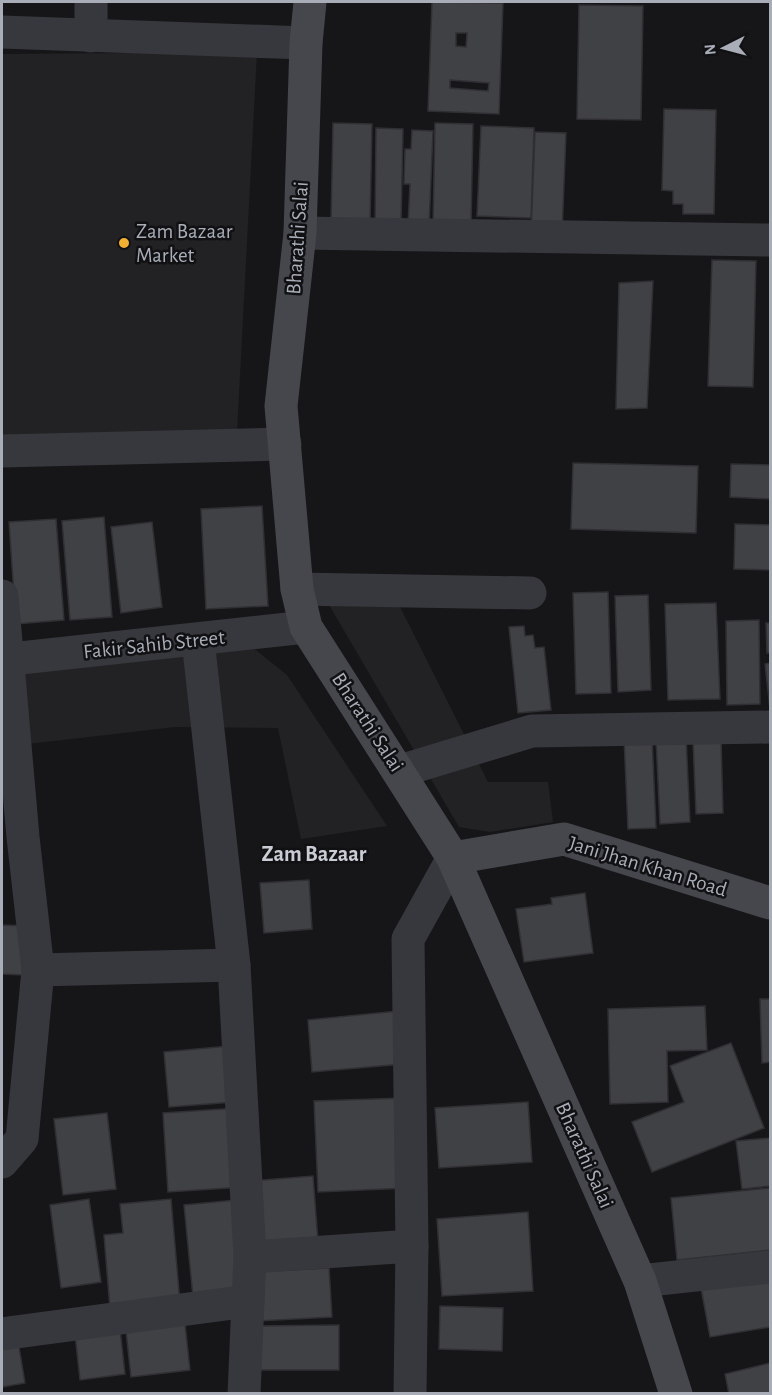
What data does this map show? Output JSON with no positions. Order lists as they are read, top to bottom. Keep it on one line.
{"streets":{"street":["Bharathi Salai","Fakir Sahib Street","Jani Jhan Khan Road"]},"crossings":[["Bharathi Salai","Fakir Sahib Street"],["Bharathi Salai","Jani Jhan Khan Road"]],"districts":["Zam Bazaar"],"places":["Zam Bazaar Market"],"north":"left"}
